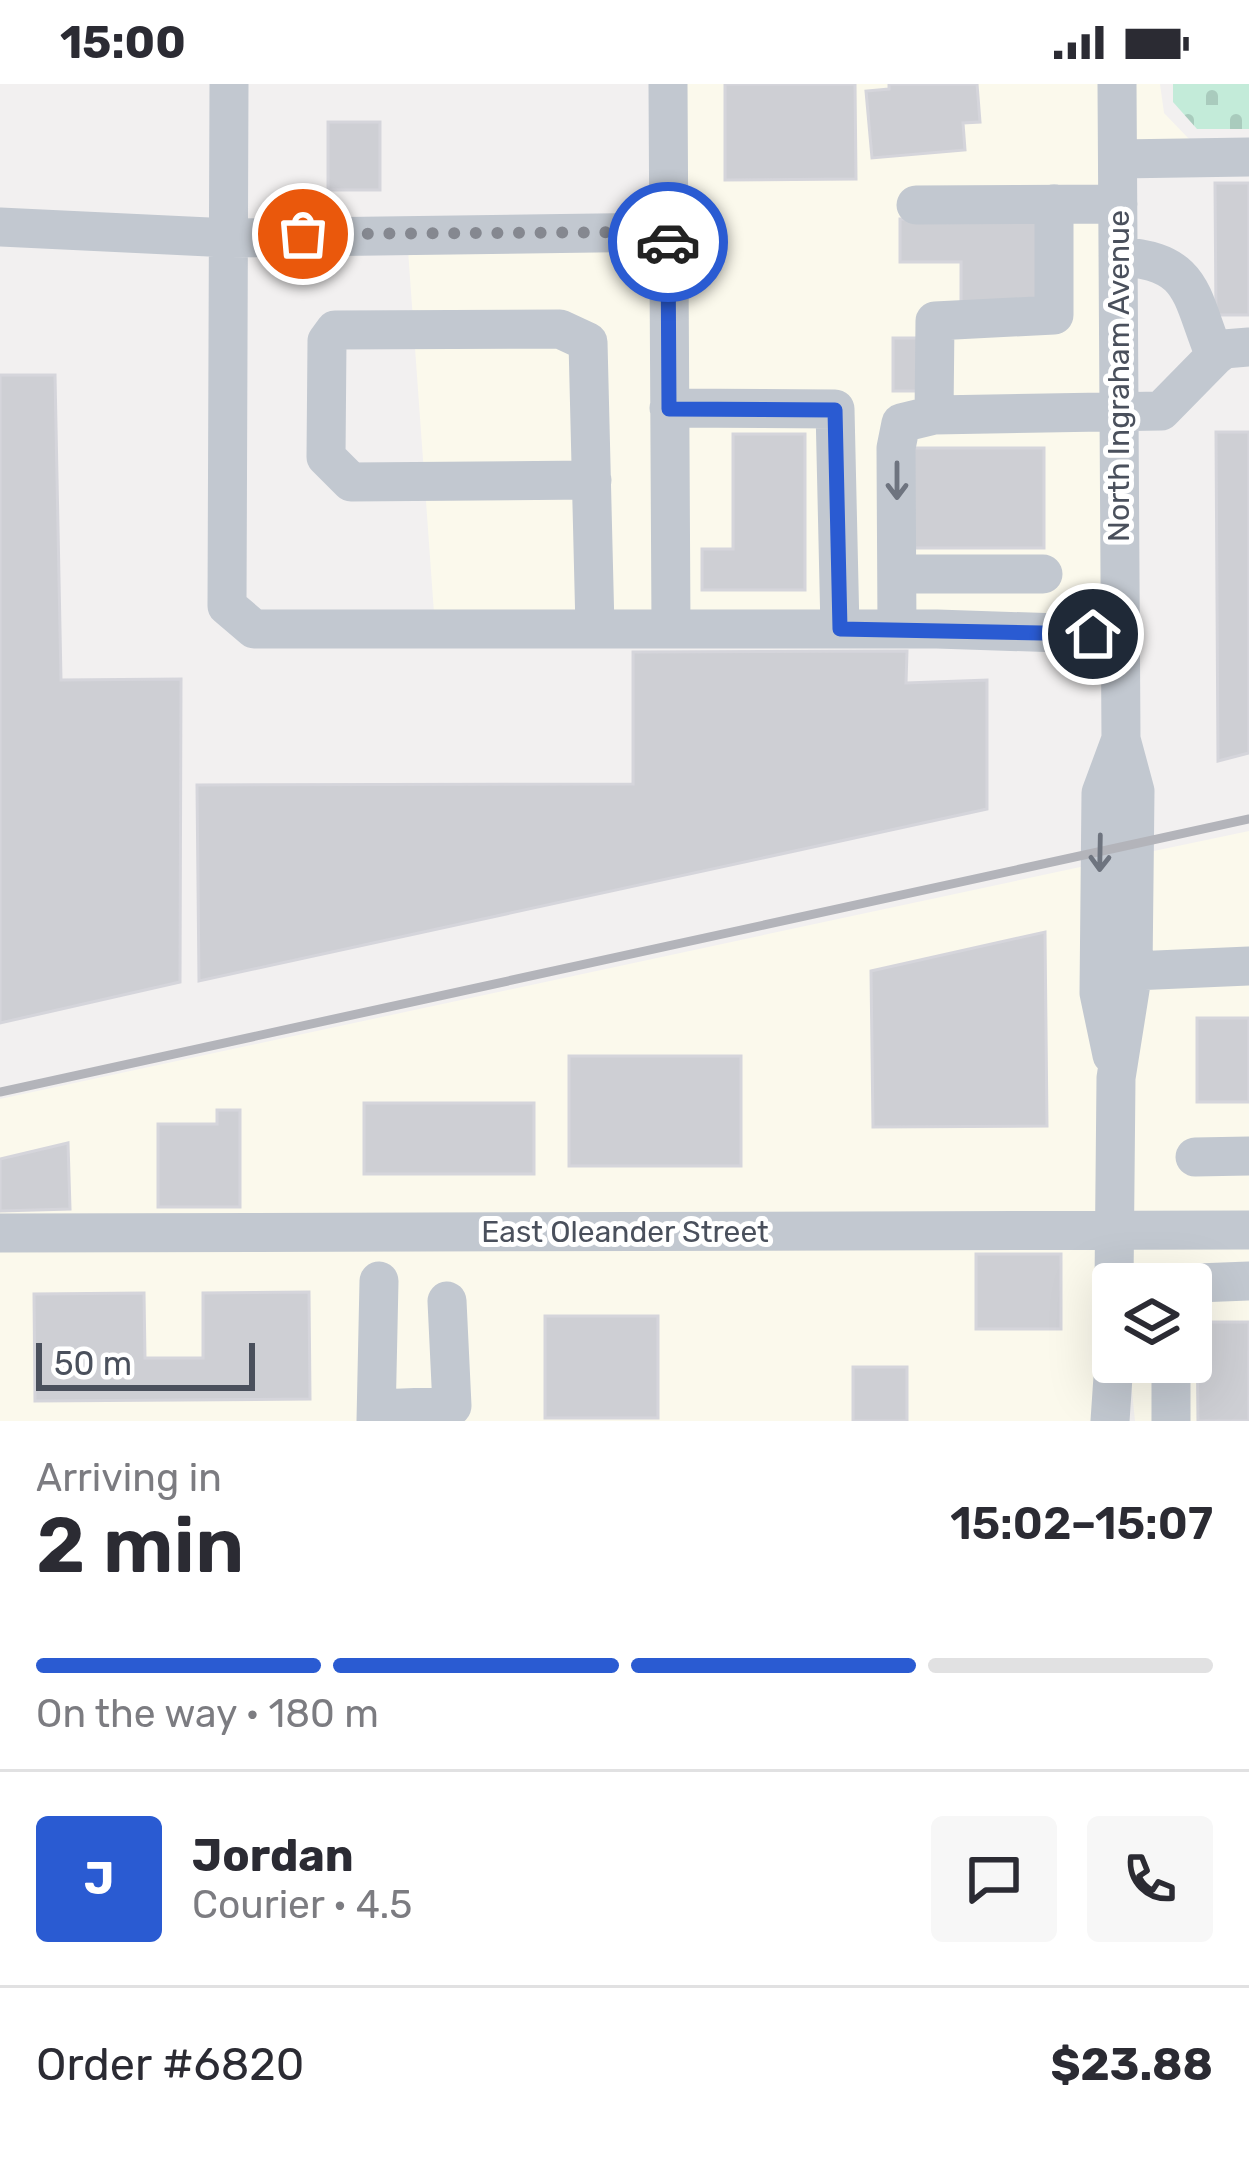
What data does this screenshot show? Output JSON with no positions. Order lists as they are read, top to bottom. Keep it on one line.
{"streets":{"street":["North Ingraham Avenue","East Oleander Street"]},"crossings":[["North Ingraham Avenue","East Oleander Street"]],"scale_bar":"50 m","page":{"status":"15:00","scale":"50 m","heading":["2 min","Arriving in","15:02–15:07"],"panel":["Jordan","Courier · 4.5","Order #6820","$23.88"],"bar":"On the way · 180 m","round":"J"}}
